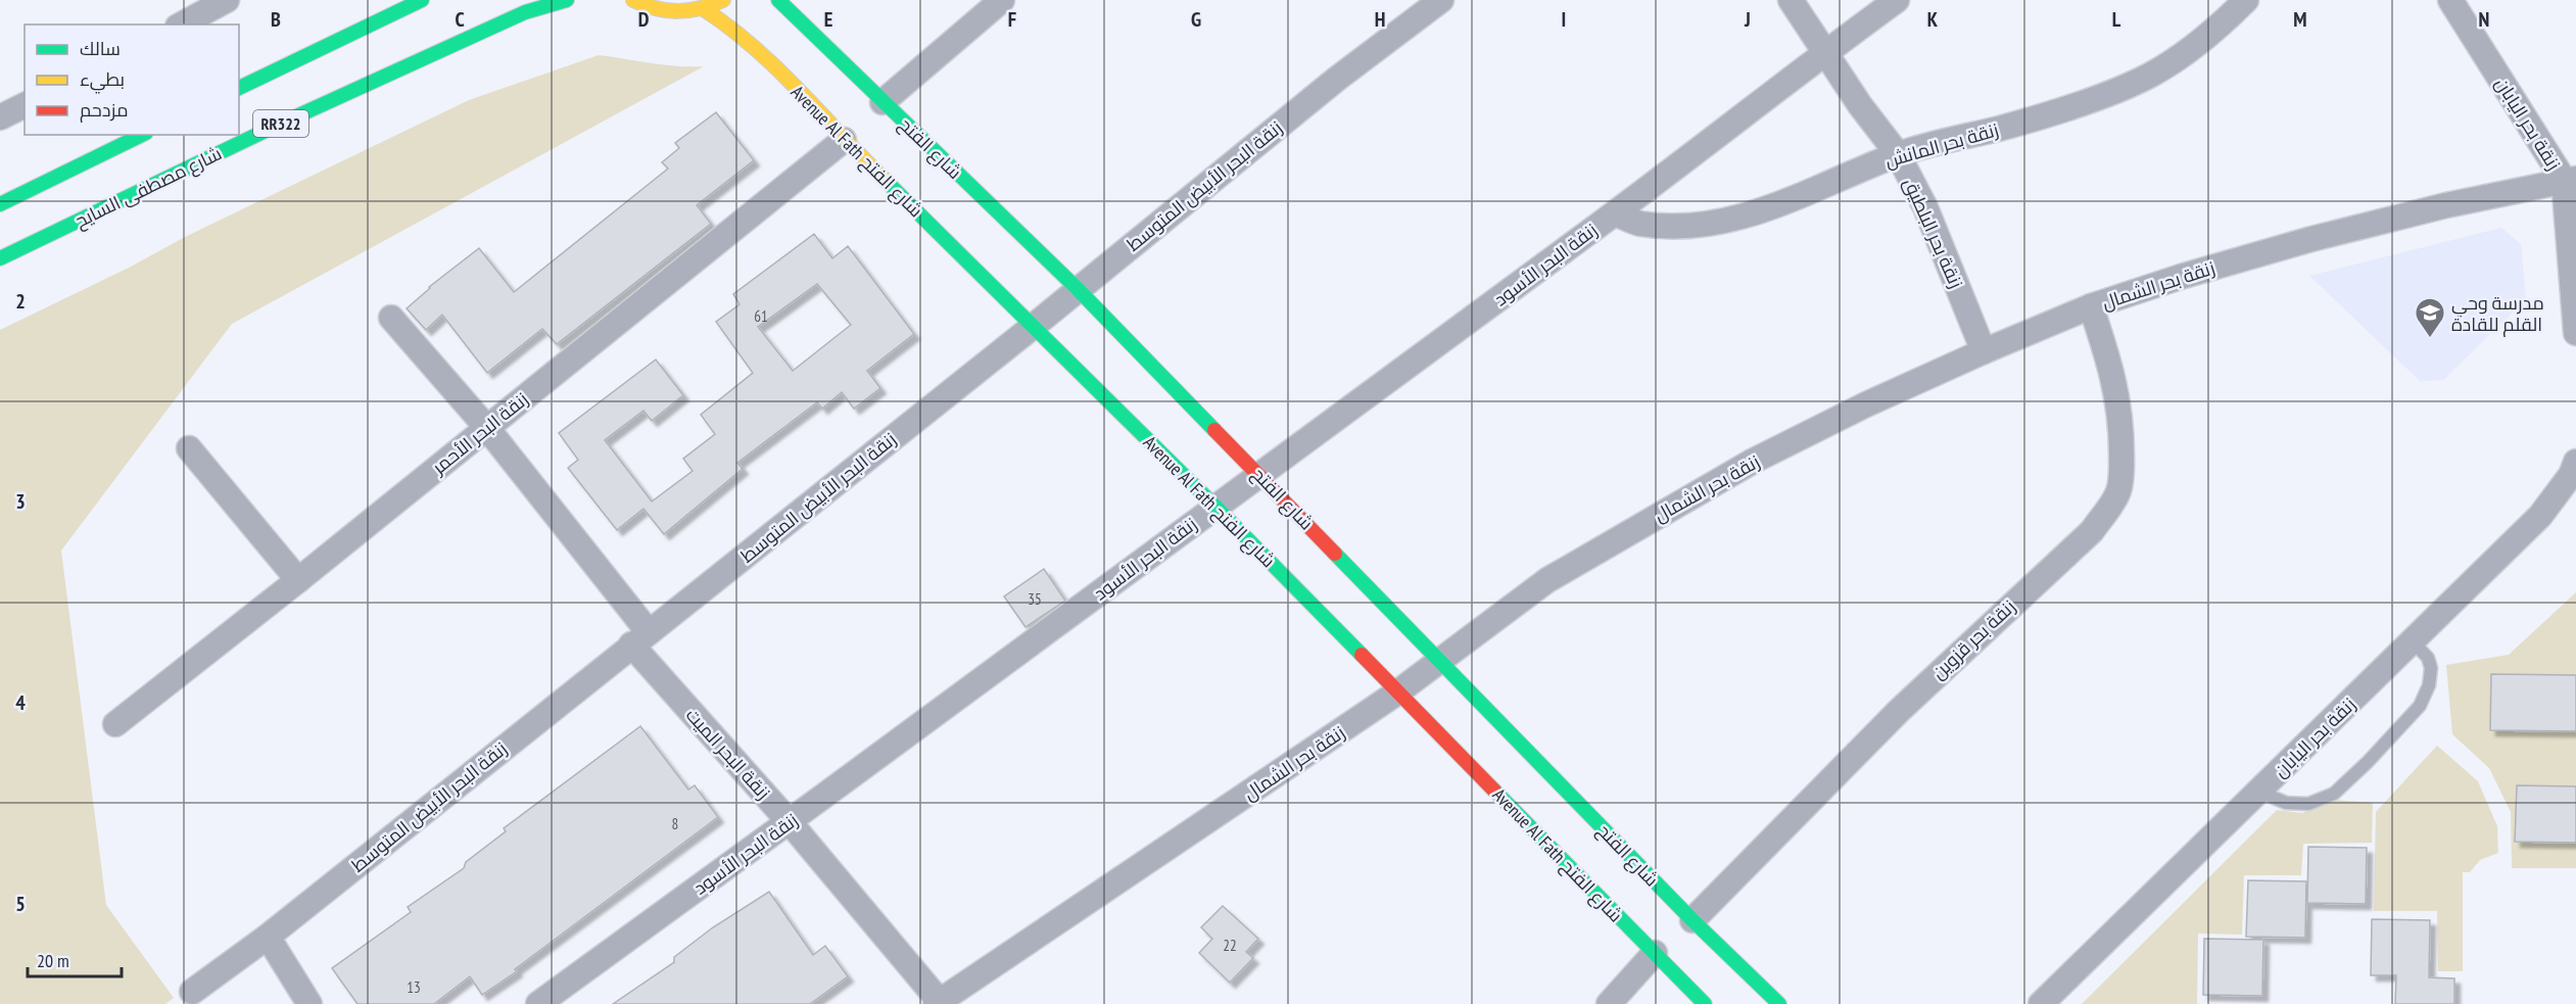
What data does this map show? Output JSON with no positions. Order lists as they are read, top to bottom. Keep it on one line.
{"streets":{"street":["RR322","زنقة بحر اليابان","زنقة بحر المانش","شارع الفتح","Avenue Al Fath شارع الفتح","زنقة البحر الأبيض المتوسط","شارع مصطفى السايح","زنقة بحر البلطيق","زنقة البحر الأسود","زنقة بحر الشمال","زنقة البحر الأحمر","زنقة بحر قزوين","زنقة البحر الميت"]},"crossings":[["زنقة بحر اليابان","زنقة بحر الشمال"],["زنقة بحر المانش","زنقة بحر البلطيق"],["زنقة بحر المانش","زنقة البحر الأسود"],["شارع الفتح","زنقة البحر الأبيض المتوسط"],["شارع الفتح","زنقة البحر الأسود"],["شارع الفتح","زنقة بحر الشمال"],["شارع الفتح","زنقة بحر قزوين"],["Avenue Al Fath شارع الفتح","زنقة البحر الأبيض المتوسط"],["Avenue Al Fath شارع الفتح","زنقة البحر الأسود"],["Avenue Al Fath شارع الفتح","زنقة بحر الشمال"],["Avenue Al Fath شارع الفتح","زنقة البحر الأحمر"],["زنقة البحر الأبيض المتوسط","زنقة البحر الميت"],["زنقة بحر البلطيق","زنقة البحر الأسود"],["زنقة بحر البلطيق","زنقة بحر الشمال"],["زنقة البحر الأسود","زنقة البحر الميت"],["زنقة بحر الشمال","زنقة بحر قزوين"],["زنقة بحر الشمال","زنقة البحر الميت"],["زنقة البحر الأحمر","زنقة البحر الميت"]],"places":{"school or university":["مدرسة وحي القلم للقادة"]},"house_numbers":["61","35","8","22","13"],"legend":["سالك","بطيء","مزدحم"],"scale_bar":"20 m","grid":{"columns":["B","C","D","E","F","G","H","I","J","K","L","M","N"],"rows":["2","3","4","5"]}}
